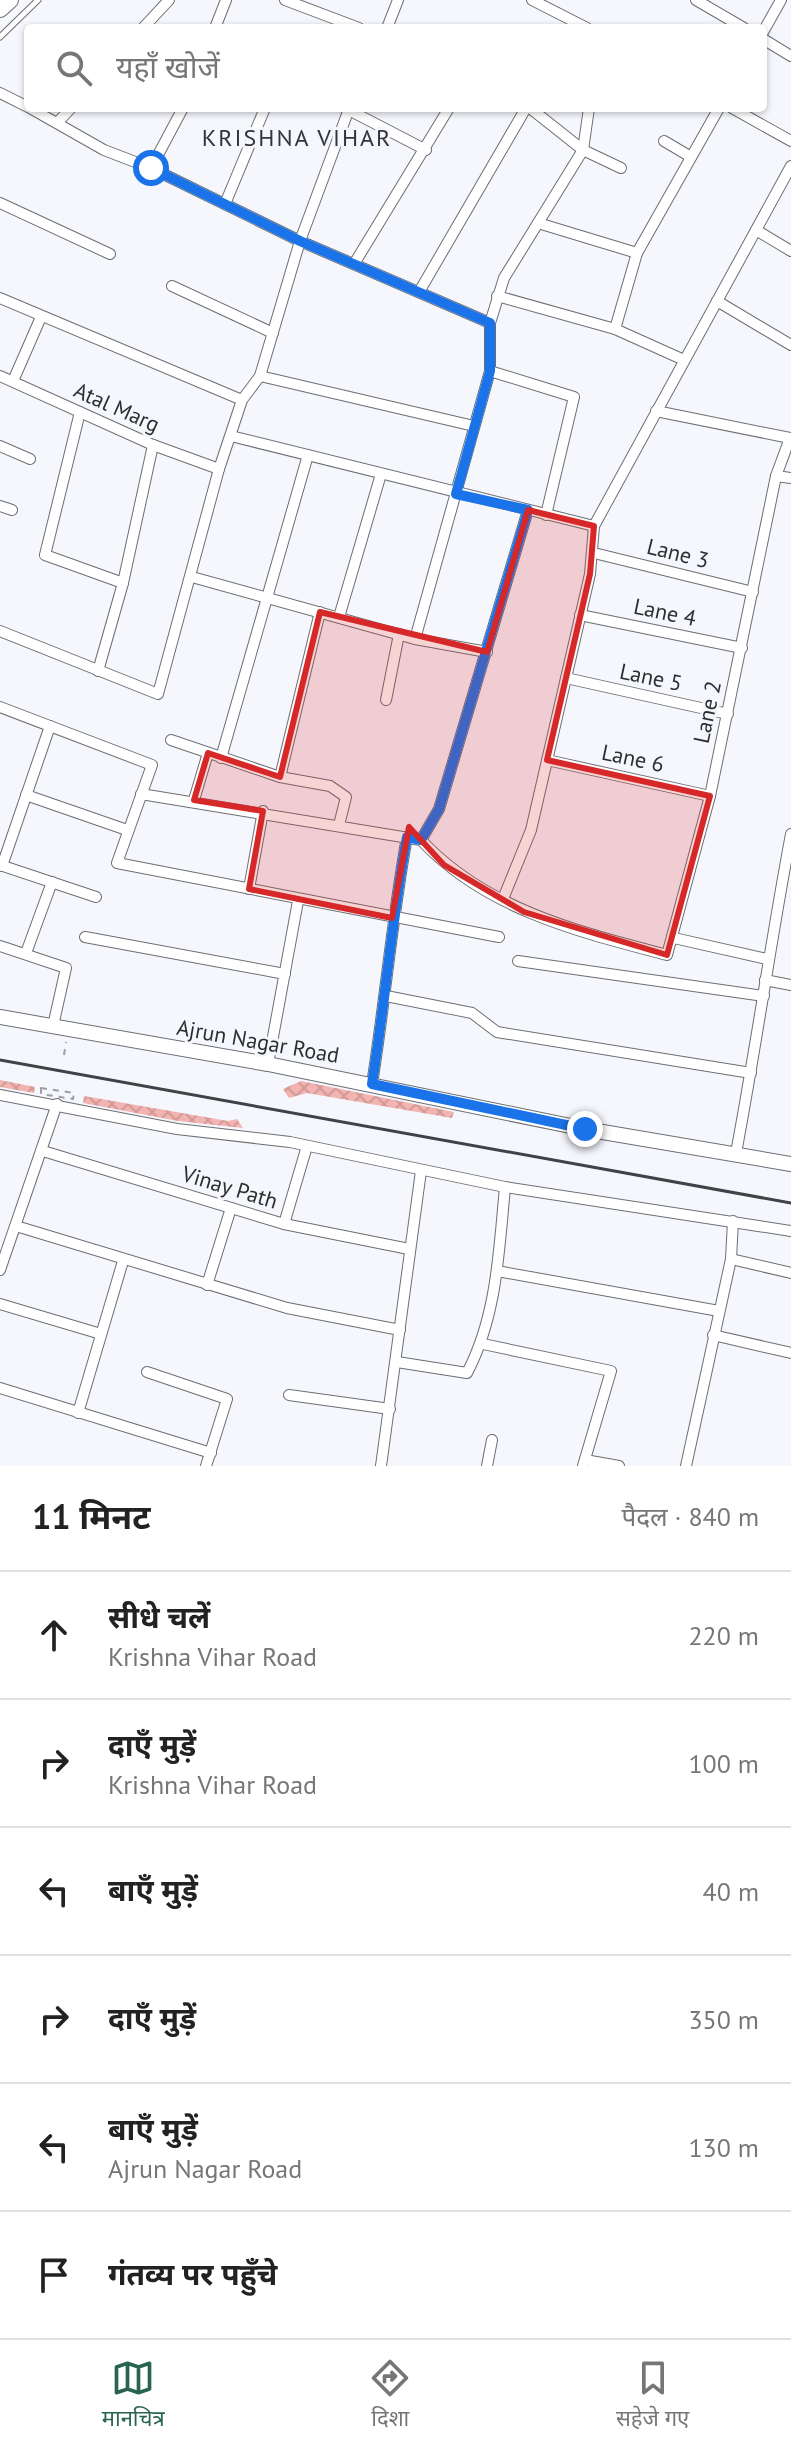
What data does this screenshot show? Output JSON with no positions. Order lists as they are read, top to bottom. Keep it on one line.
{"streets":{"street":["Atal Marg","Lane 3","Lane 4","Lane 5","Lane 2","Lane 6","Ajrun Nagar Road","Vinay Path"]},"crossings":[["Lane 3","Lane 2"],["Lane 4","Lane 2"],["Lane 5","Lane 2"],["Lane 2","Lane 6"]],"districts":["KRISHNA VIHAR"],"page":{"search":"यहाँ खोजें","heading":["11 मिनट","पैदल · 840 m"],"list":[["सीधे चलें","Krishna Vihar Road","220 m"],["दाएँ मुड़ें","Krishna Vihar Road","100 m"],["बाएँ मुड़ें","40 m"],["दाएँ मुड़ें","350 m"],["बाएँ मुड़ें","Ajrun Nagar Road","130 m"],"गंतव्य पर पहुँचे"],"nav":["मानचित्र","दिशा","सहेजे गए"]}}
